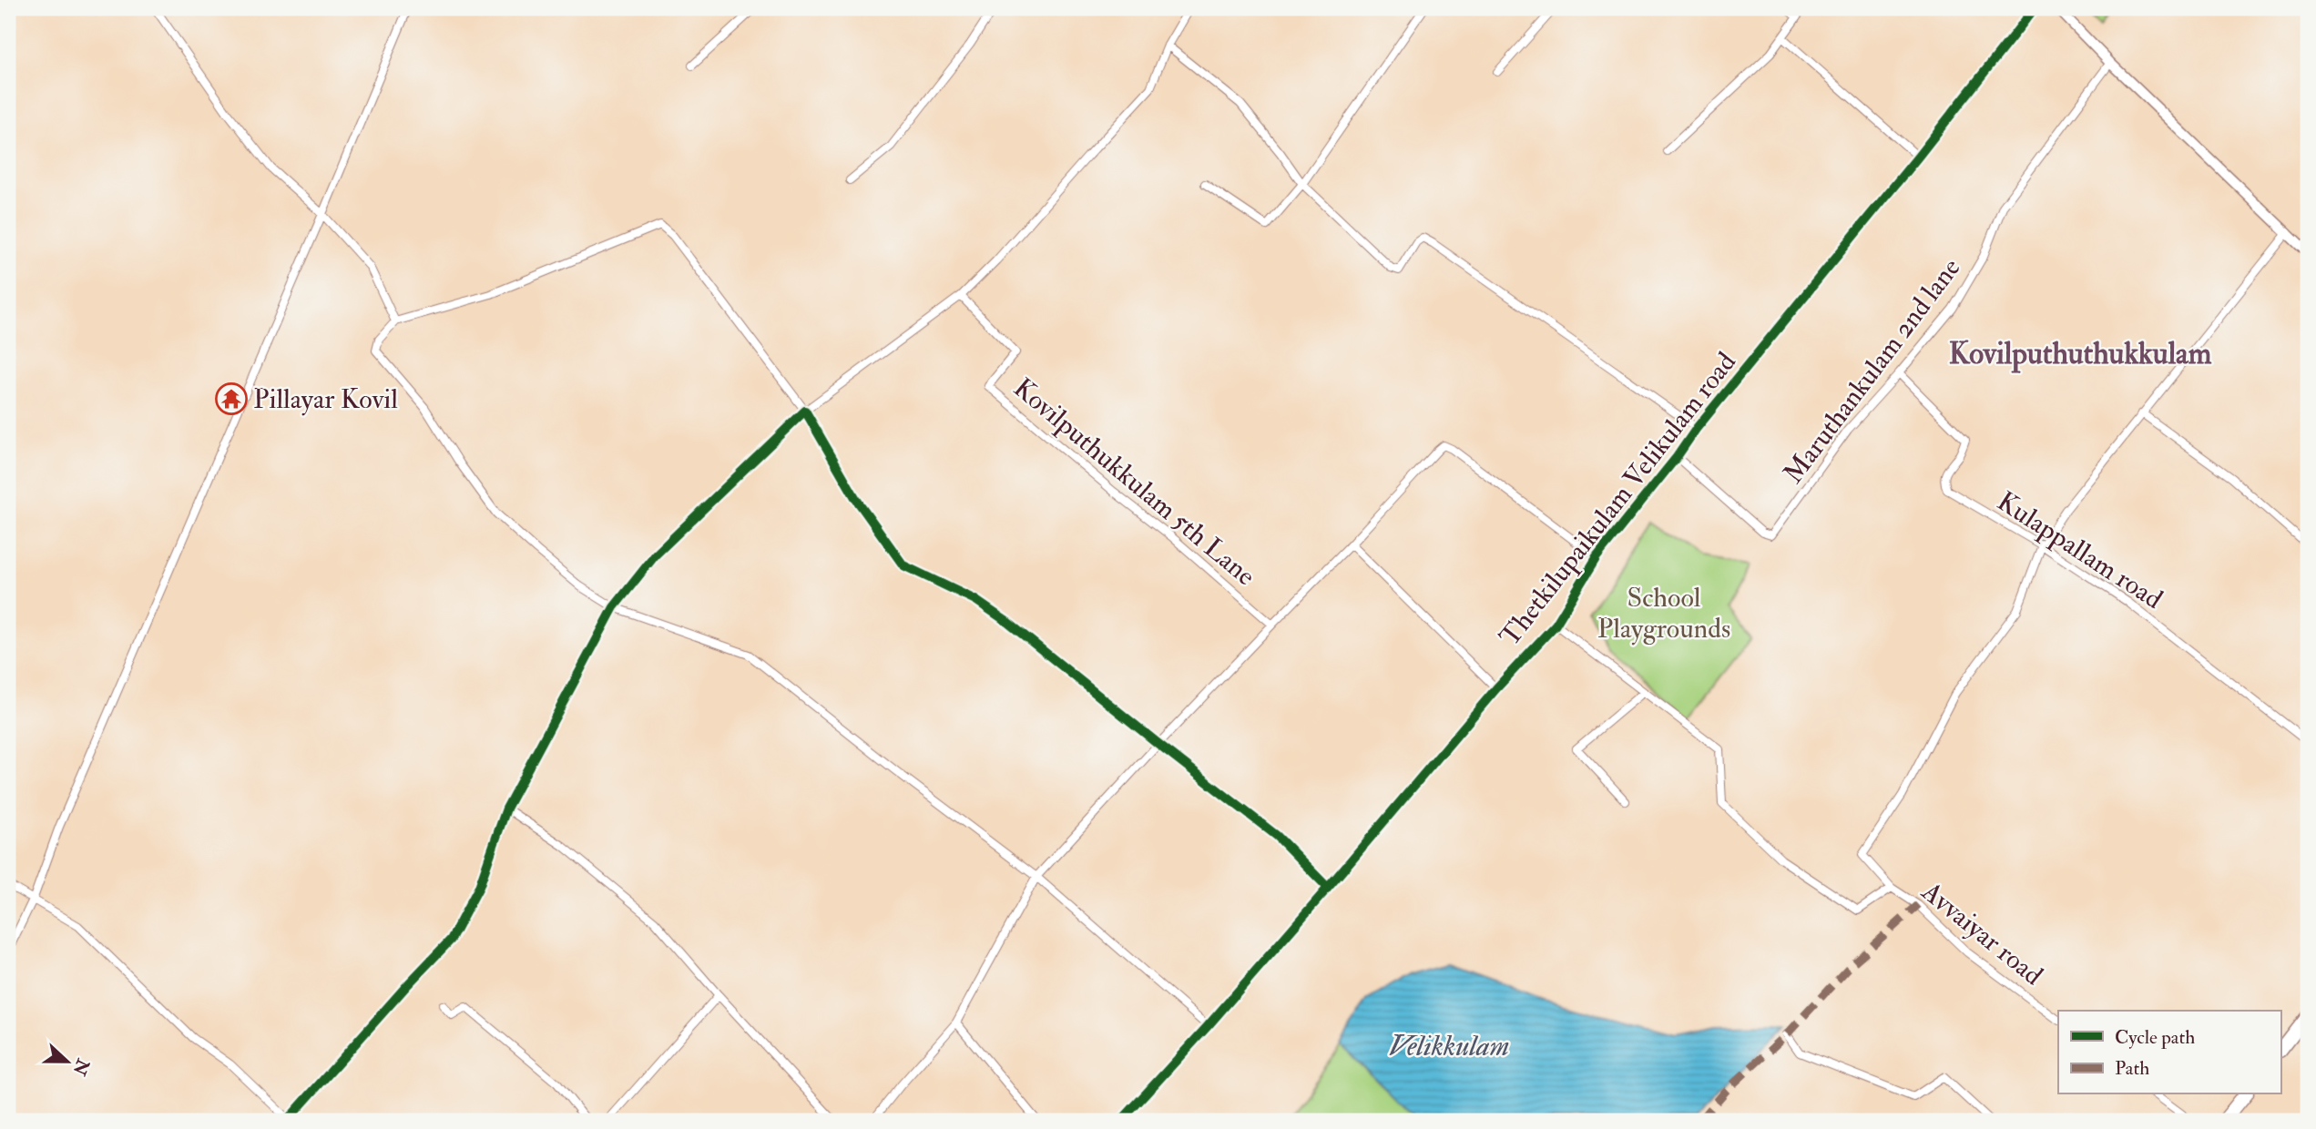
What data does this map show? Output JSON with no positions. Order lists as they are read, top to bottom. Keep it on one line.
{"streets":{"street":["Maruthankulam 2nd lane","Kovilputhukkulam 5th Lane","Thetkilupaikulam Velikulam road","Kulappallam road","Avvaiyar road"]},"crossings":[["Maruthankulam 2nd lane","Thetkilupaikulam Velikulam road"],["Maruthankulam 2nd lane","Kulappallam road"],["Thetkilupaikulam Velikulam road","Avvaiyar road"]],"districts":["Kovilputhuthukkulam"],"water":["Velikkulam"],"parks":["School Playgrounds"],"places":{"temple":["Pillayar Kovil"]},"legend":["Cycle path","Path"],"north":"right"}
